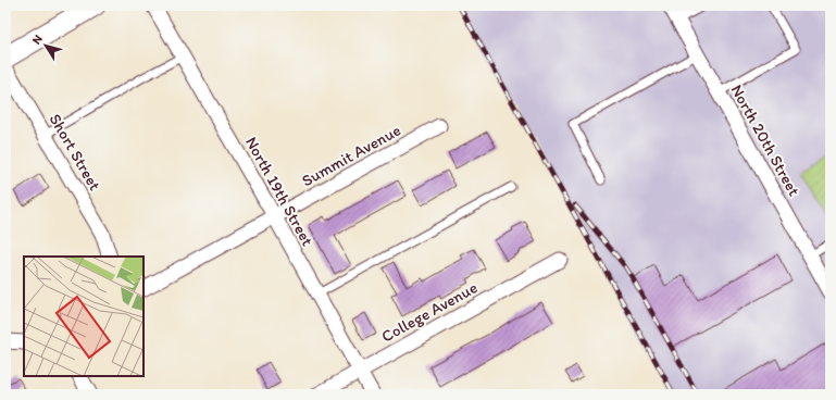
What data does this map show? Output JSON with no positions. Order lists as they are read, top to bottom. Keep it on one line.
{"streets":{"street":["North 20th Street","Short Street","Summit Avenue","North 19th Street","College Avenue"]},"crossings":[["Summit Avenue","North 19th Street"],["North 19th Street","College Avenue"]],"north":"top left"}
